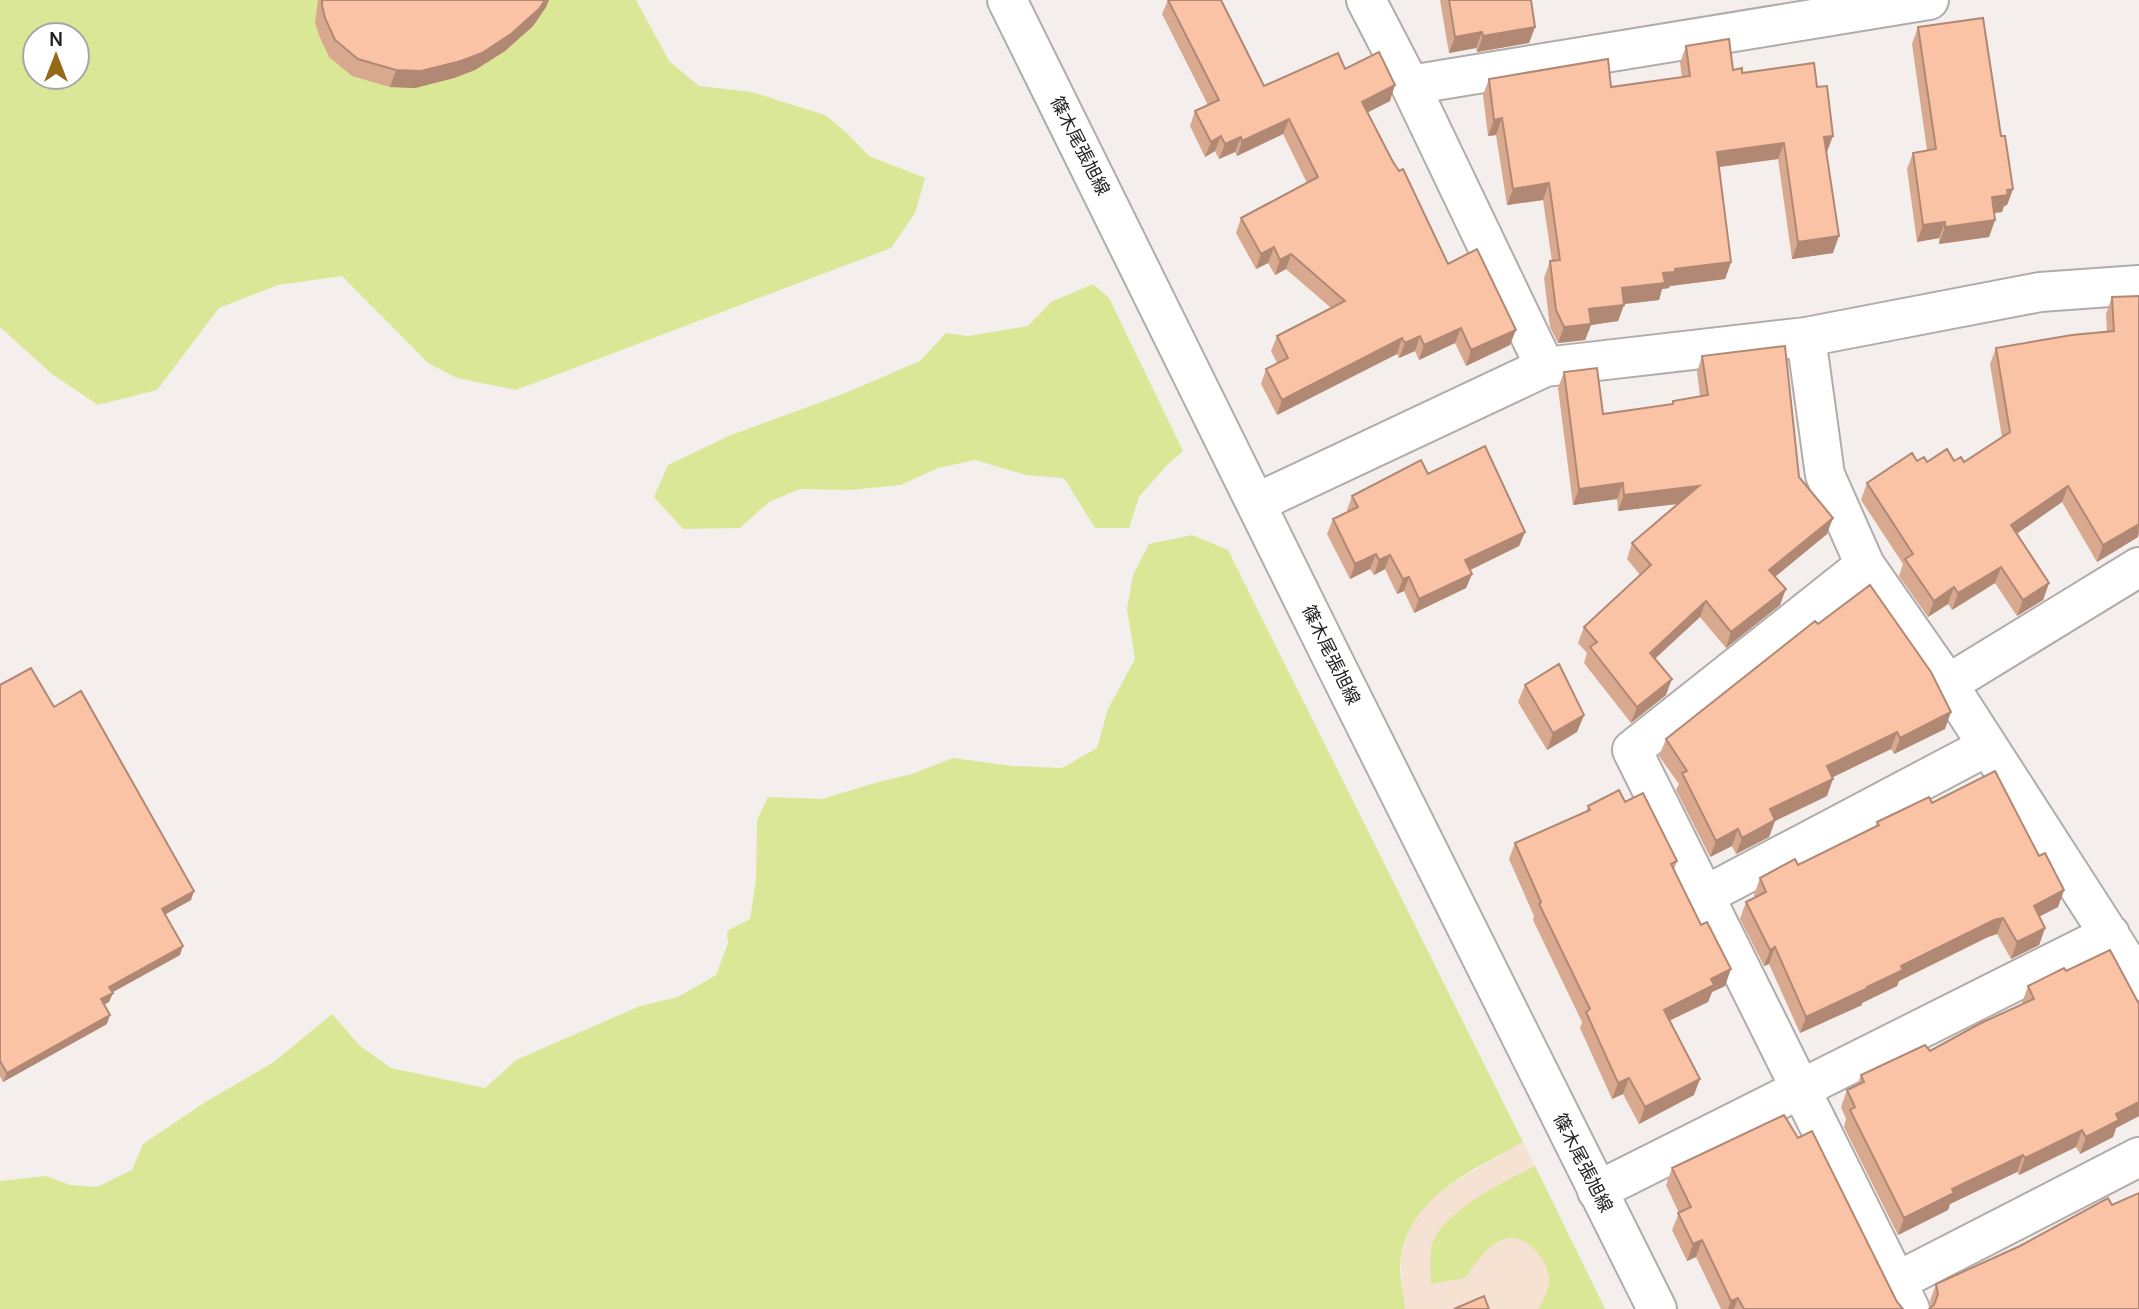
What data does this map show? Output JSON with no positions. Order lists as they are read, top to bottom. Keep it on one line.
{"streets":{"street":["篠木尾張旭線"]},"north":"top"}
